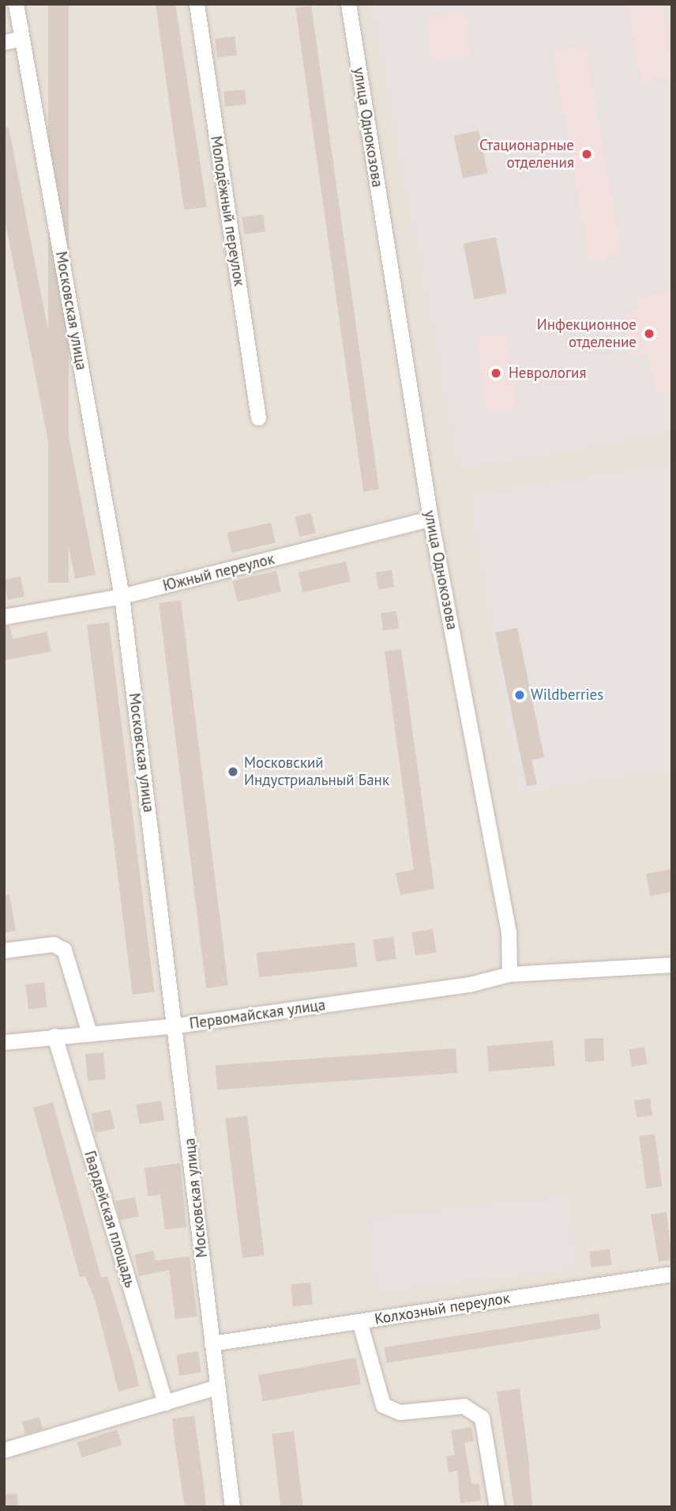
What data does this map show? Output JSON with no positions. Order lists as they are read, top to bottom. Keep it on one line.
{"streets":{"street":["улица Однокозова","Молодёжный переулок","Московская улица","Южный переулок","Первомайская улица","Гвардейская площадь","Колхозный переулок"]},"crossings":[["улица Однокозова","Южный переулок"],["улица Однокозова","Первомайская улица"],["Московская улица","Южный переулок"],["Московская улица","Первомайская улица"],["Московская улица","Колхозный переулок"],["Первомайская улица","Гвардейская площадь"]],"places":["Стационарные отделения","Инфекционное отделение","Неврология","Wildberries","Московский Индустриальный Банк"]}
